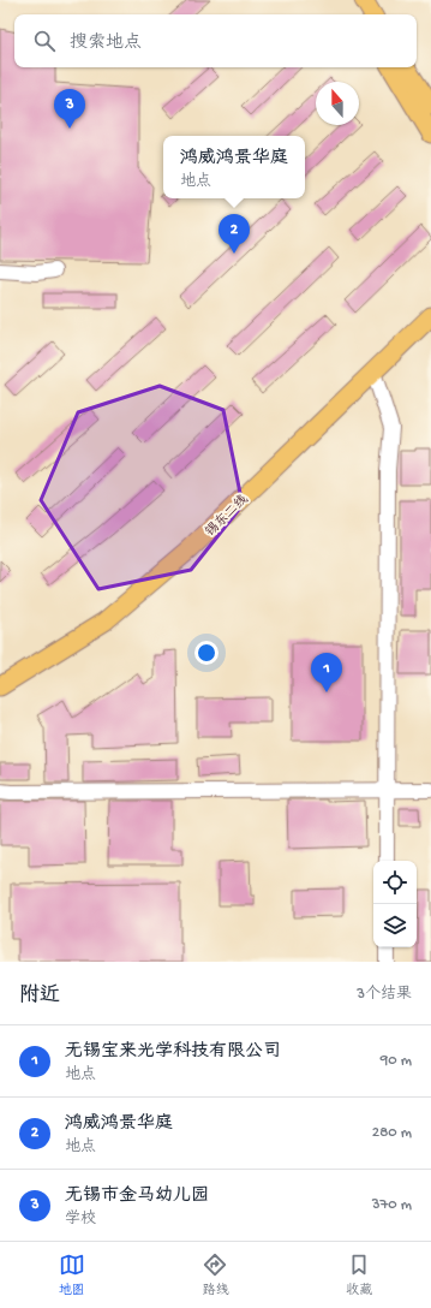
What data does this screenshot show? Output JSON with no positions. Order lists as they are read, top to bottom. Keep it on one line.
{"streets":{"main road":["锡东二线"]},"north":"top","page":{"search":"搜索地点","pins":["3","2","1"],"popup":["鸿威鸿景华庭","地点"],"heading":["附近","3个结果"],"list":[{"mark":"1","name":"无锡宝来光学科技有限公司","note":"地点","value":"90 m"},{"mark":"2","name":"鸿威鸿景华庭","note":"地点","value":"280 m"},{"mark":"3","name":"无锡市金马幼儿园","note":"学校","value":"370 m"}],"nav":["地图","路线","收藏"]}}
